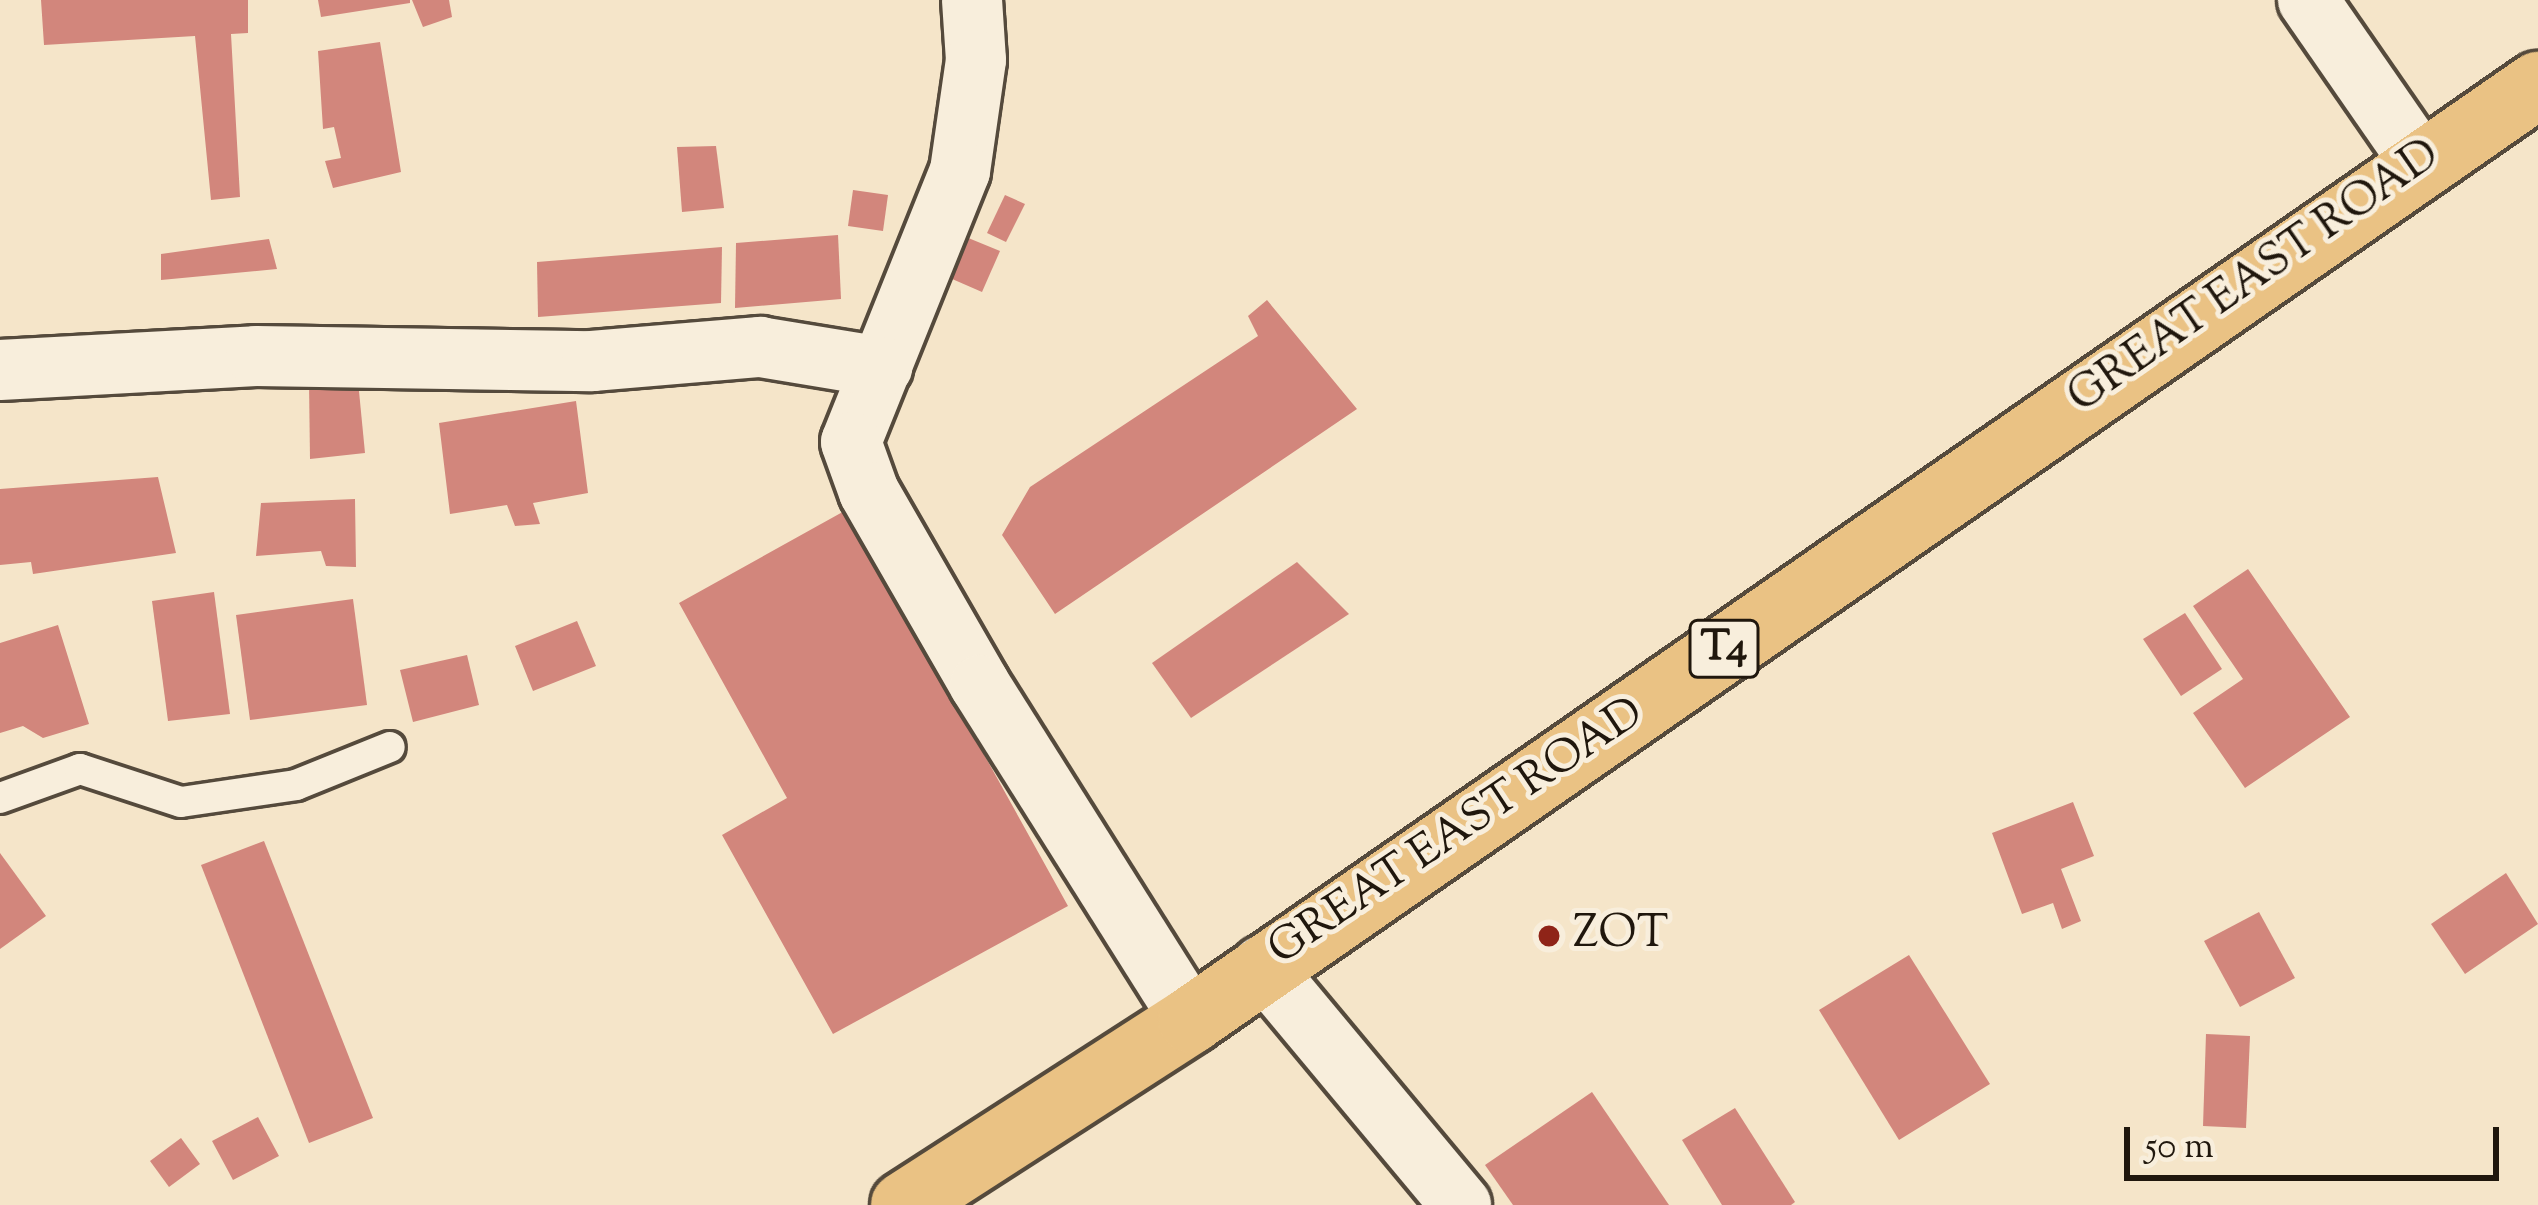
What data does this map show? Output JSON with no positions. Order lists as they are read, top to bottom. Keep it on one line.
{"streets":{"highway":["GREAT EAST ROAD","T4"]},"places":["ZOT"],"scale_bar":"50 m"}
